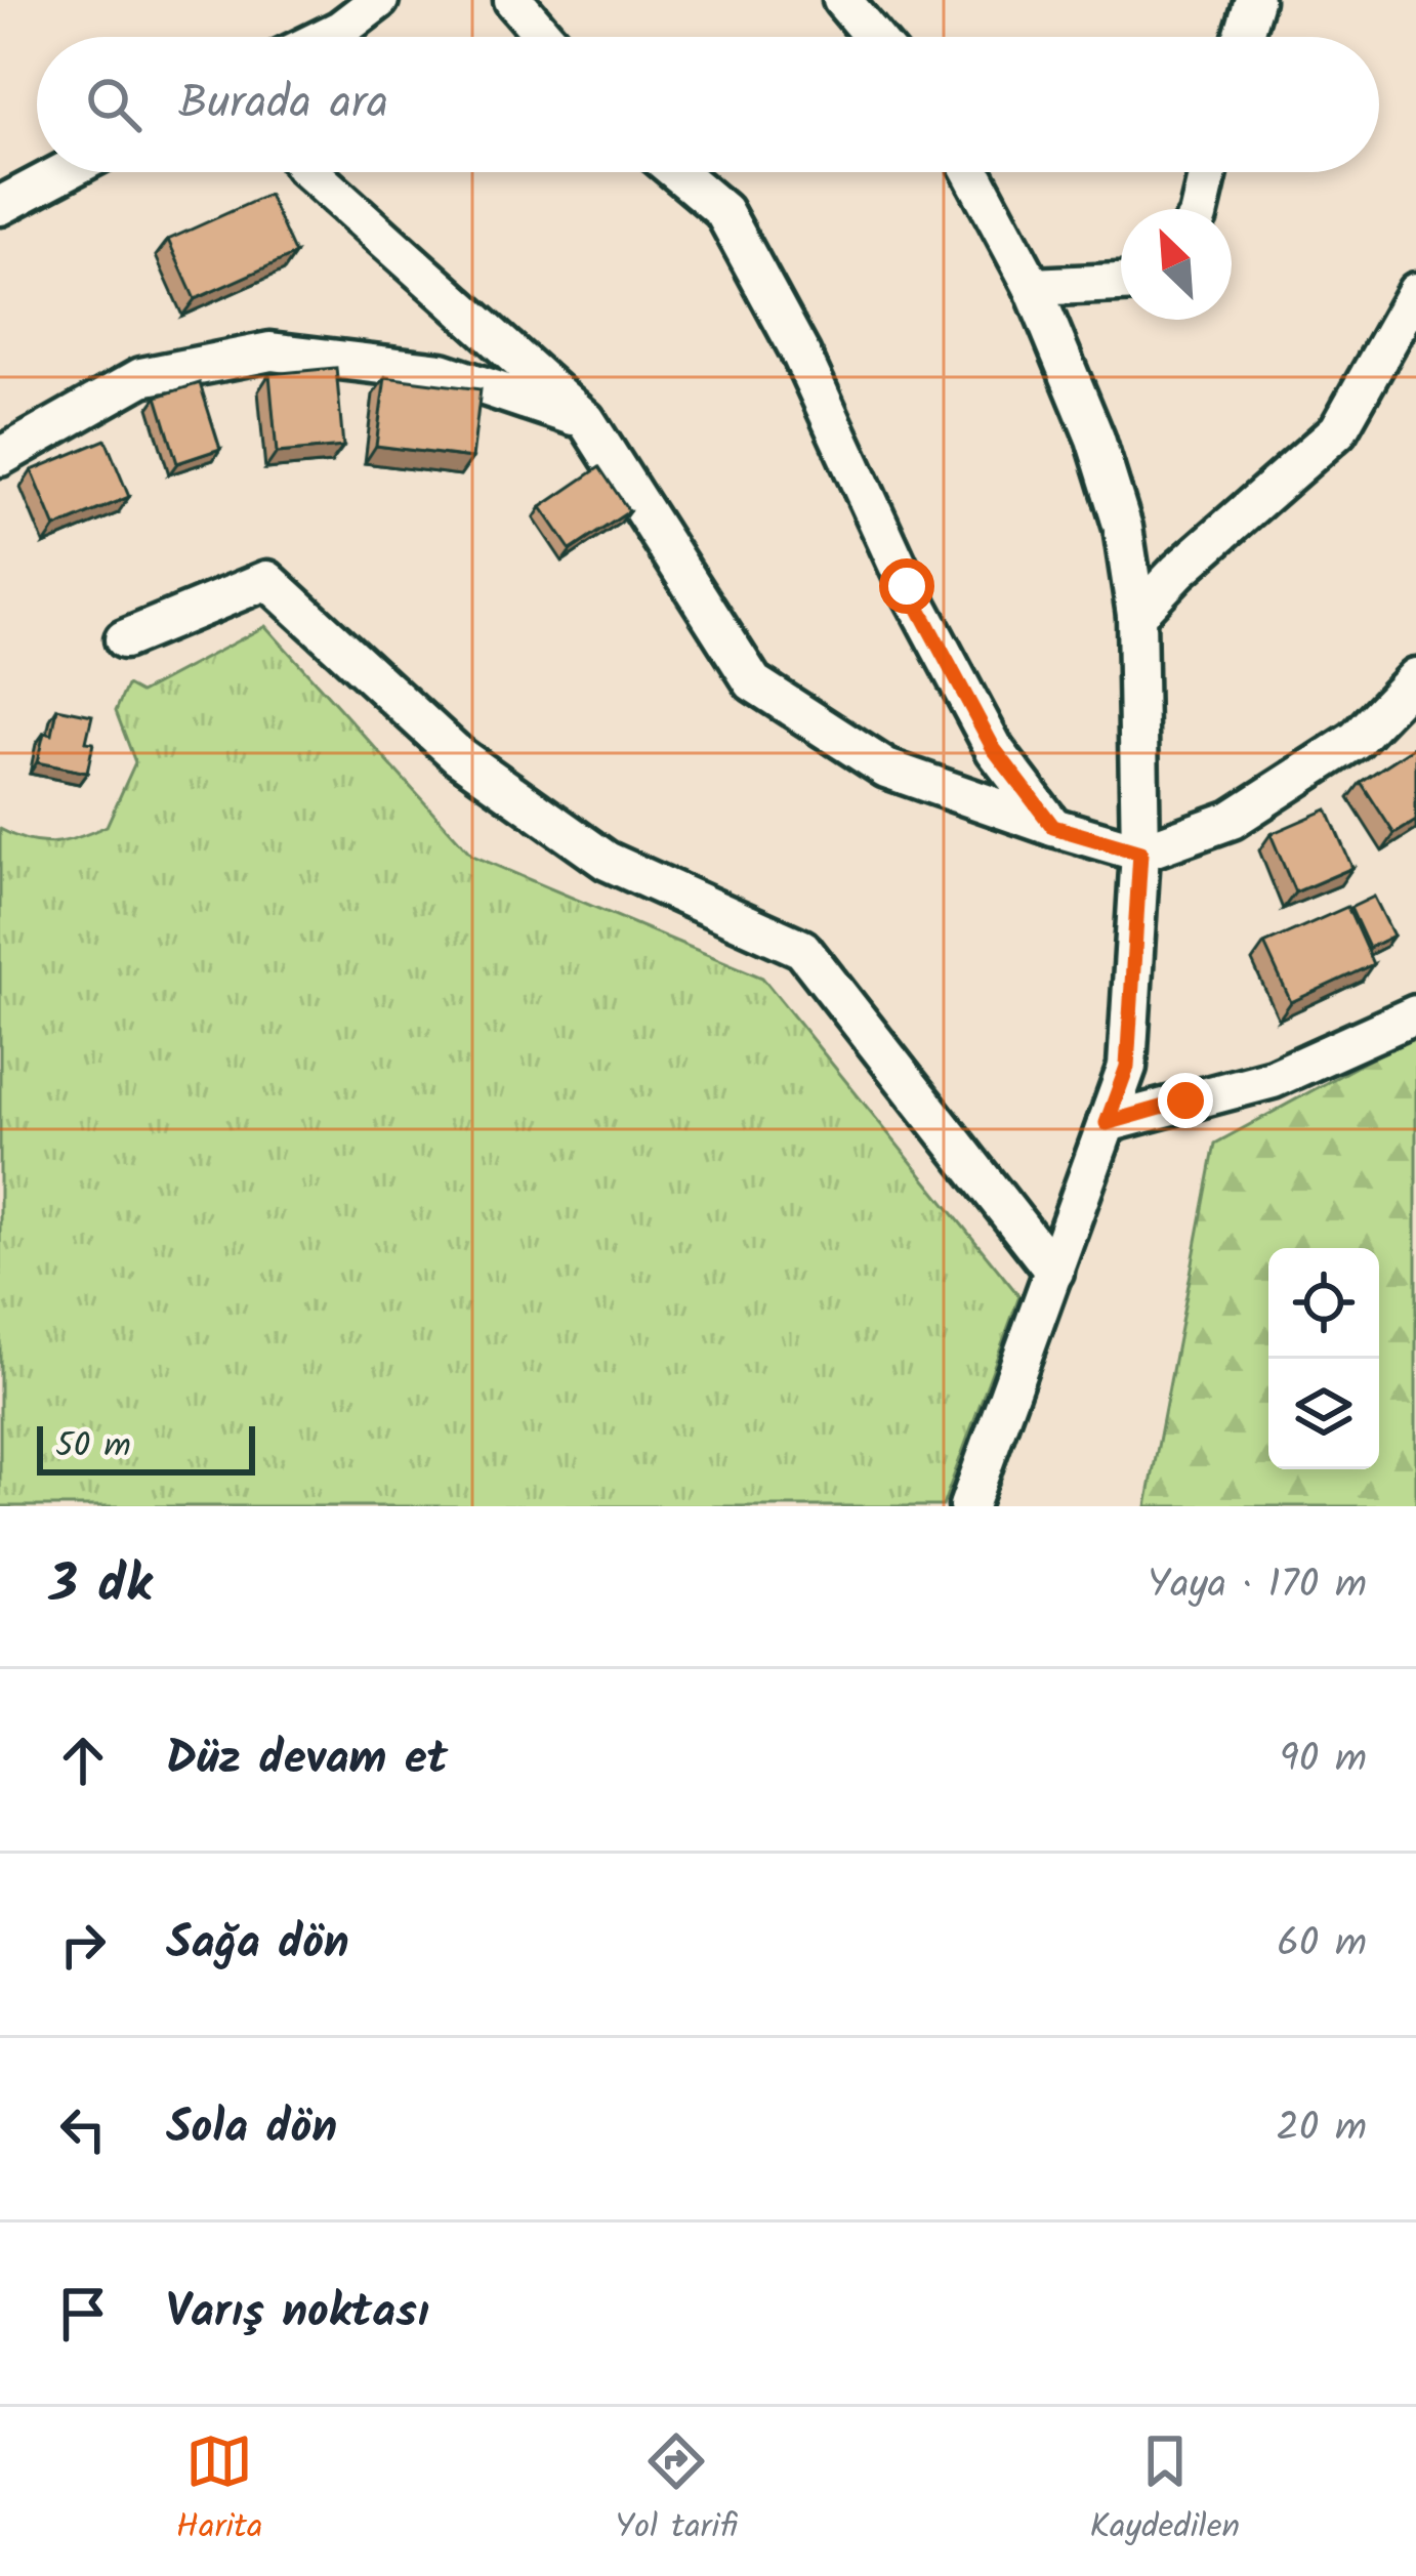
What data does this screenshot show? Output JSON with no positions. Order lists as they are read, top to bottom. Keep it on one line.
{"scale_bar":"50 m","north":"top left","page":{"search":"Burada ara","scale":"50 m","heading":["3 dk","Yaya · 170 m"],"list":[["Düz devam et","90 m"],["Sağa dön","60 m"],["Sola dön","20 m"],"Varış noktası"],"nav":["Harita","Yol tarifi","Kaydedilen"]}}
